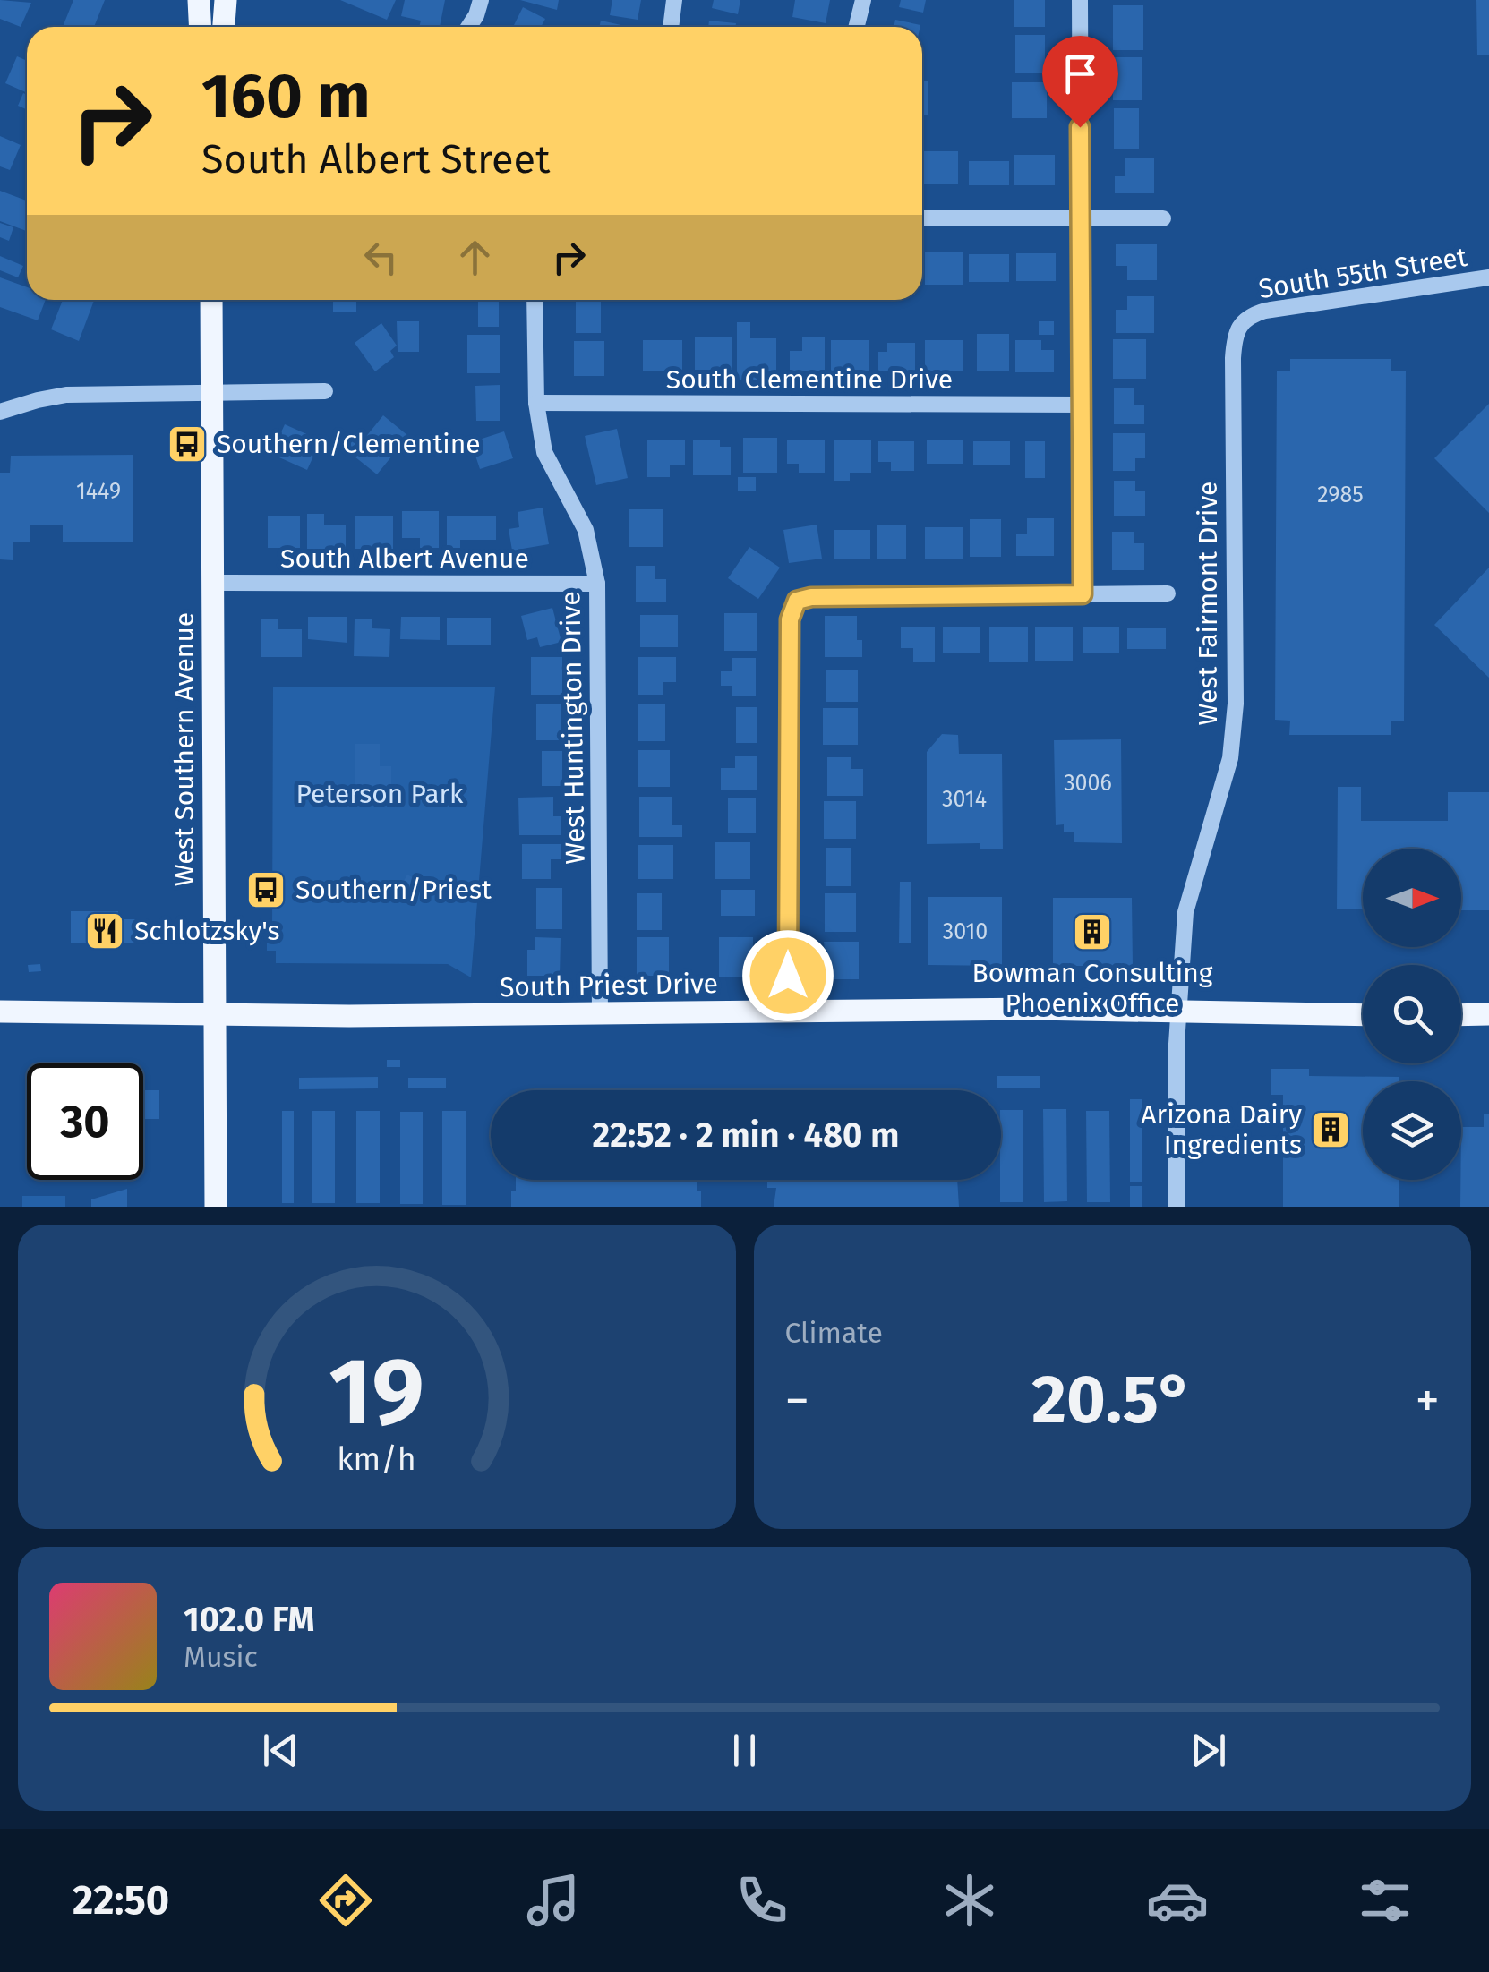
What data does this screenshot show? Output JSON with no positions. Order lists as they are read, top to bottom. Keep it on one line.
{"streets":{"main road":["West Southern Avenue","South Priest Drive"],"street":["South 55th Street","South Clementine Drive","South Albert Avenue","West Fairmont Drive","West Huntington Drive"]},"crossings":[["South 55th Street","West Fairmont Drive"],["South Clementine Drive","West Huntington Drive"],["South Albert Avenue","West Huntington Drive"],["South Albert Avenue","West Southern Avenue"],["West Fairmont Drive","South Priest Drive"],["West Huntington Drive","South Priest Drive"],["West Southern Avenue","South Priest Drive"]],"parks":["Peterson Park"],"places":{"bus stop":["Southern/Clementine","Southern/Priest"],"restaurant":["Schlotzsky's"],"building":["Bowman Consulting Phoenix Office","Arizona Dairy Ingredients"]},"house_numbers":["1449","2985","3006","3014","3010"],"north":"right","page":{"turn":["160 m","South Albert Street"],"limit":"30","trip":"22:52 · 2 min · 480 m","tile":"Climate","heat":["−","20.5°","+"],"song":["102.0 FM","Music"],"tabs":"22:50","gauge":["19","km/h"]}}
